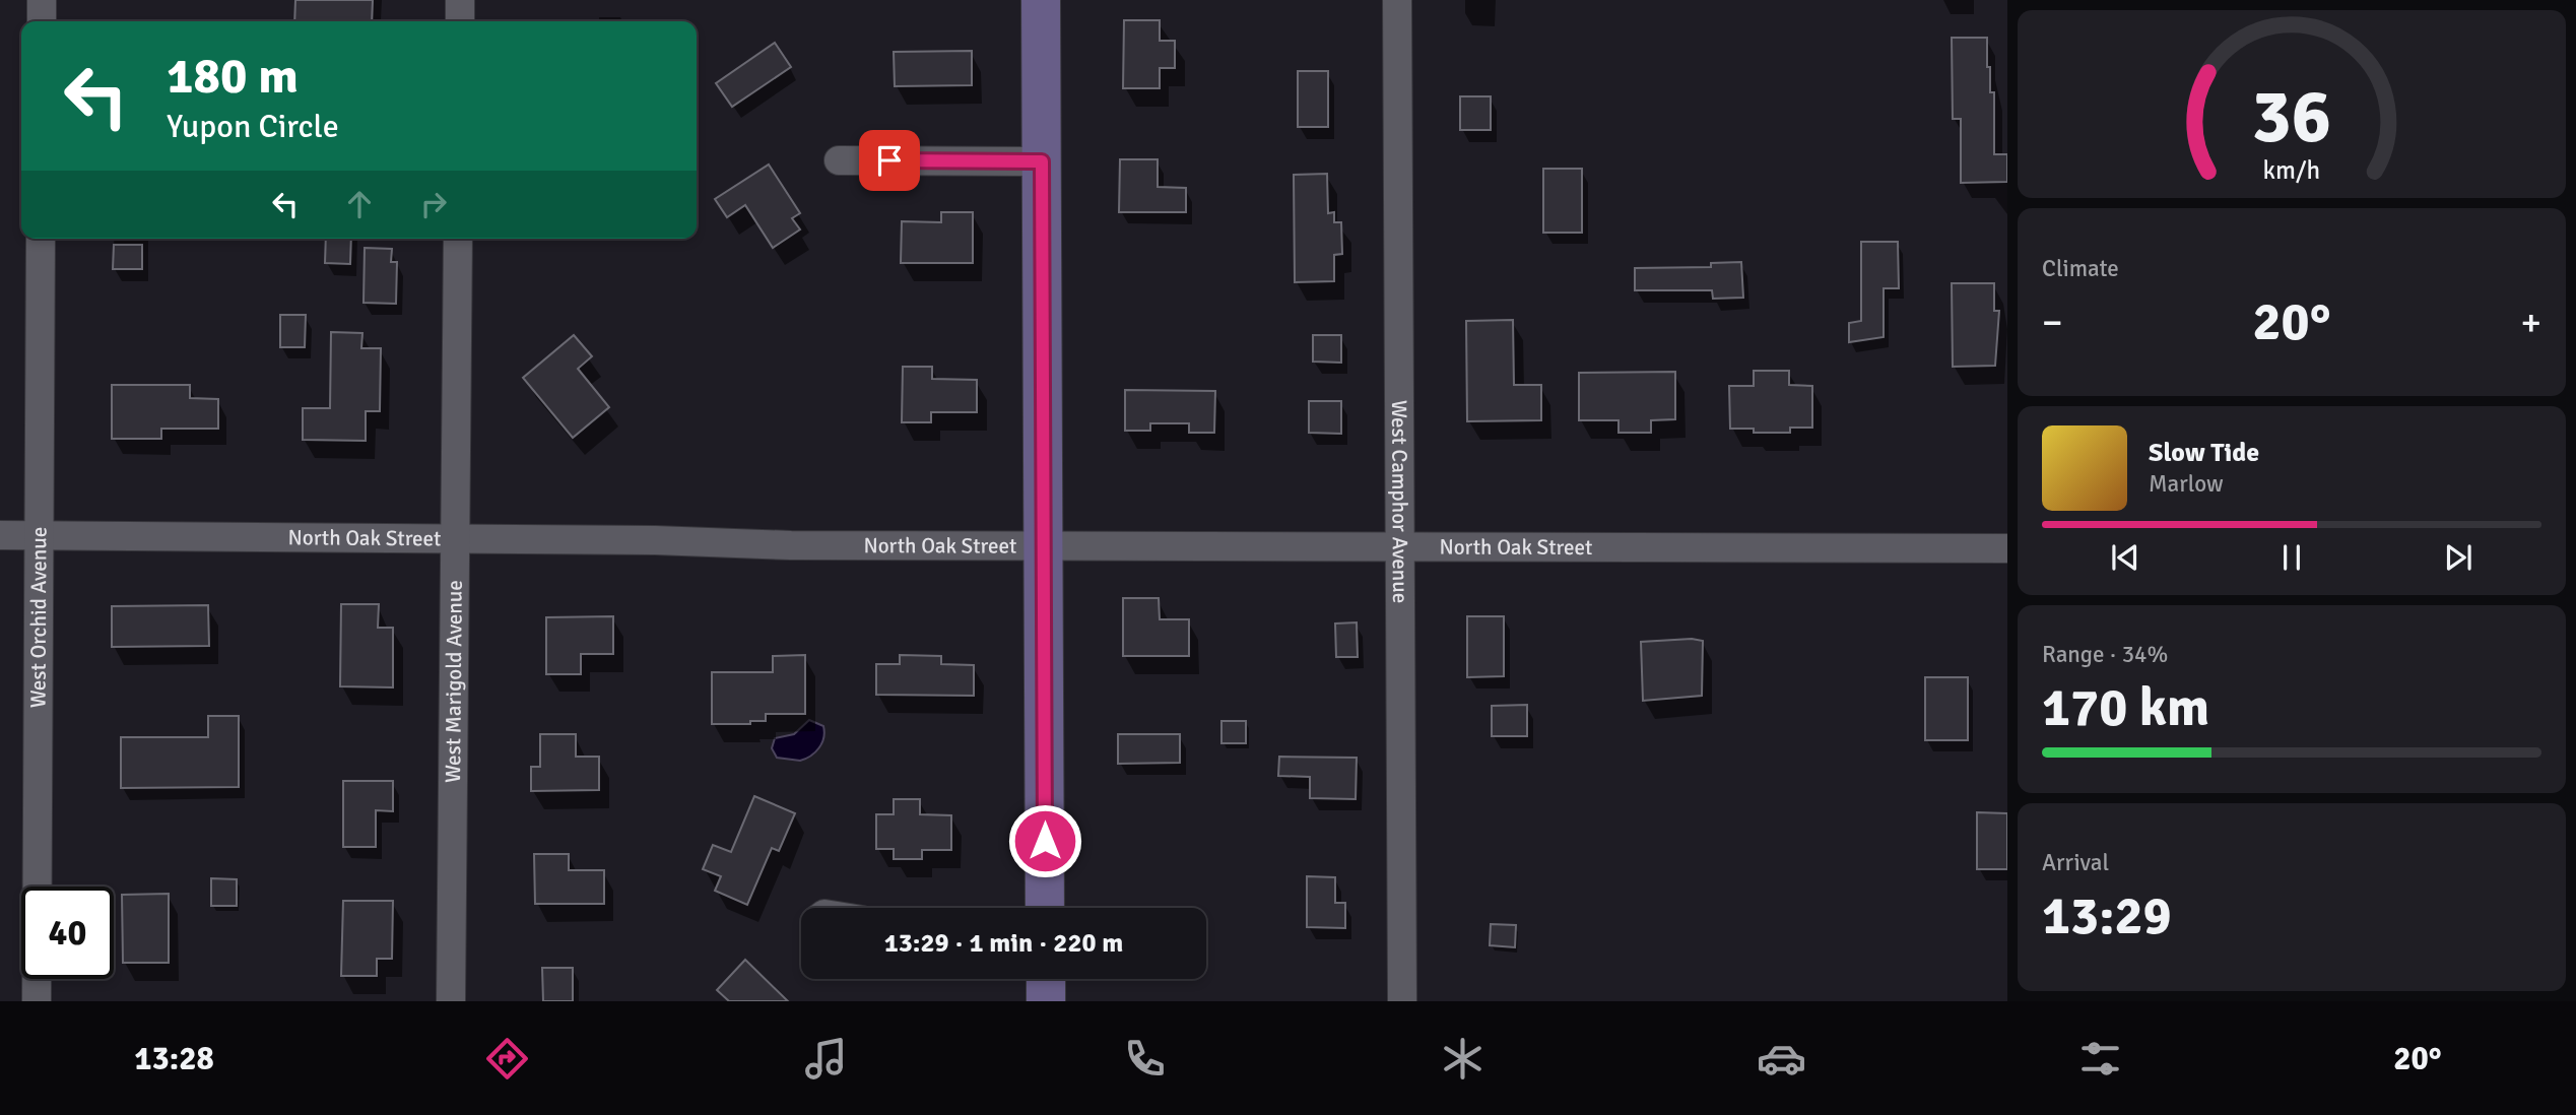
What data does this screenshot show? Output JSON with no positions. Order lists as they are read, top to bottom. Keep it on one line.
{"streets":{"street":["West Camphor Avenue","North Oak Street","West Orchid Avenue","West Marigold Avenue"]},"crossings":[["West Camphor Avenue","North Oak Street"],["North Oak Street","West Orchid Avenue"],["North Oak Street","West Marigold Avenue"]],"page":{"turn":["180 m","Yupon Circle"],"tile":["Climate",["Range · 34%","170 km"],["Arrival","13:29"]],"heat":["−","20°","+"],"song":["Slow Tide","Marlow"],"limit":"40","trip":"13:29 · 1 min · 220 m","tabs":["13:28","20°"],"gauge":["36","km/h"]}}
